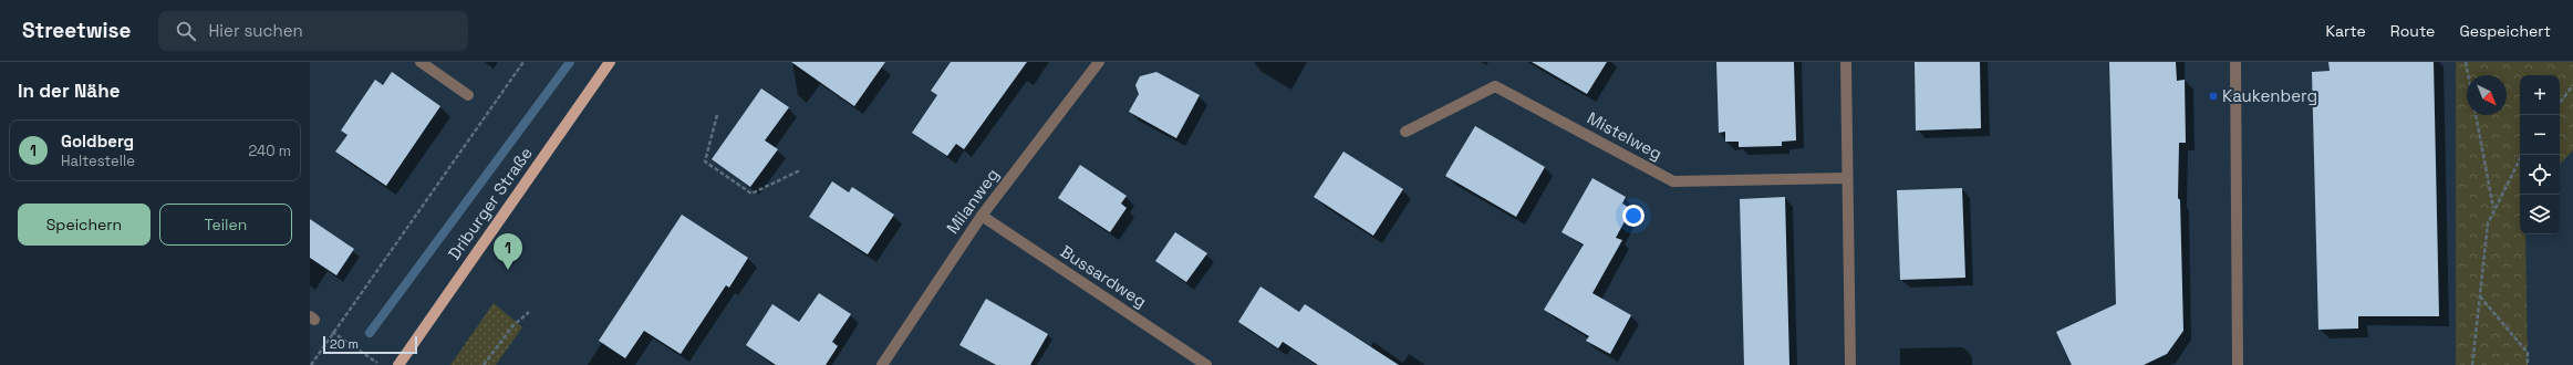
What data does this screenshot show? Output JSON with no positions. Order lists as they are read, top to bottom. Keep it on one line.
{"streets":{"main road":["Driburger Straße"],"street":["Mistelweg","Milanweg","Bussardweg"]},"crossings":[["Milanweg","Bussardweg"]],"places":{"transit":["Kaukenberg"]},"scale_bar":"20 m","north":"bottom right","page":{"header":"Streetwise","search":"Hier suchen","nav":["Karte","Route","Gespeichert"],"heading":"In der Nähe","map_buttons":["+","−"],"list":[{"mark":"1","name":"Goldberg","note":"Haltestelle","value":"240 m"}],"buttons":["Speichern","Teilen"],"pins":"1","scale":"20 m"}}
